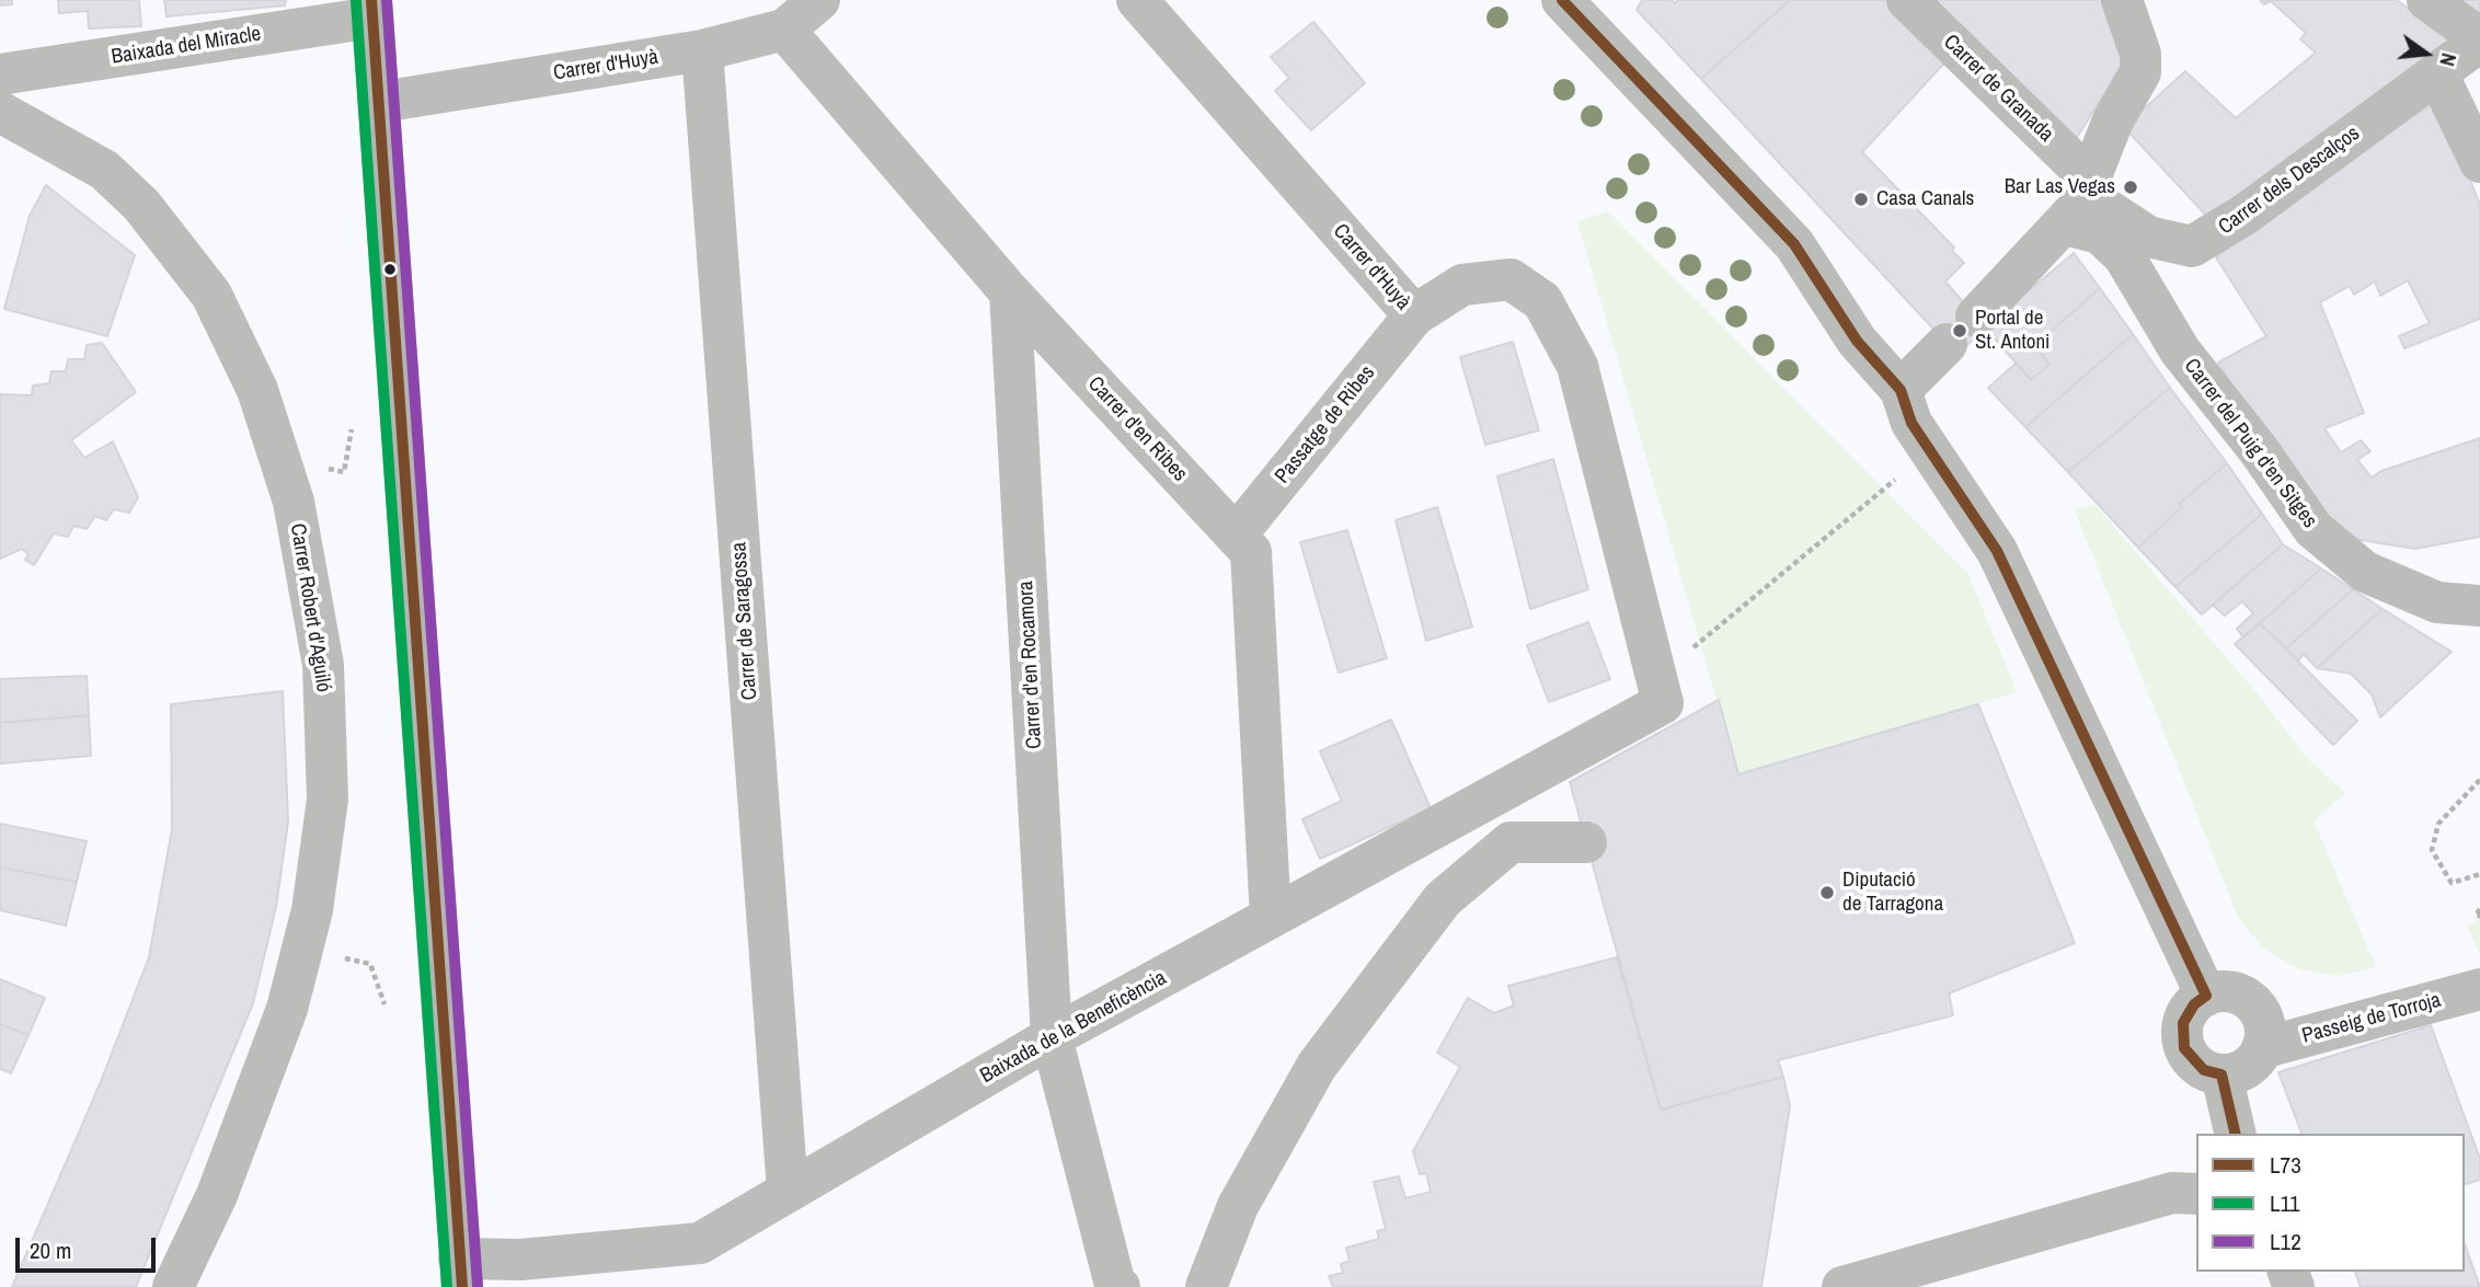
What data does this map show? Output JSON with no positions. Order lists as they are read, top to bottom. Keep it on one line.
{"streets":{"street":["Baixada del Miracle","Carrer d'Huyà","Carrer de Granada","Carrer dels Descalços","Passatge de Ribes","Carrer d'en Ribes","Carrer del Puig d'en Sitges","Carrer Robert d'Aguiló","Carrer de Saragossa","Carrer d'en Rocamora","Passeig de Torroja","Baixada de la Beneficència"]},"crossings":[["Carrer d'Huyà","Passatge de Ribes"],["Carrer d'Huyà","Carrer d'en Ribes"],["Carrer d'Huyà","Carrer de Saragossa"],["Carrer d'Huyà","Baixada de la Beneficència"],["Carrer de Granada","Carrer dels Descalços"],["Carrer de Granada","Carrer del Puig d'en Sitges"],["Carrer dels Descalços","Carrer del Puig d'en Sitges"],["Passatge de Ribes","Carrer d'en Ribes"],["Carrer d'en Ribes","Carrer d'en Rocamora"],["Carrer d'en Ribes","Baixada de la Beneficència"],["Carrer de Saragossa","Baixada de la Beneficència"],["Carrer d'en Rocamora","Baixada de la Beneficència"]],"places":["Bar Las Vegas","Casa Canals","Portal de St. Antoni","Diputació de Tarragona"],"lines":["transit line L73","transit line L12","transit line L11"],"legend":["L73","L11","L12"],"scale_bar":"20 m","north":"right"}
